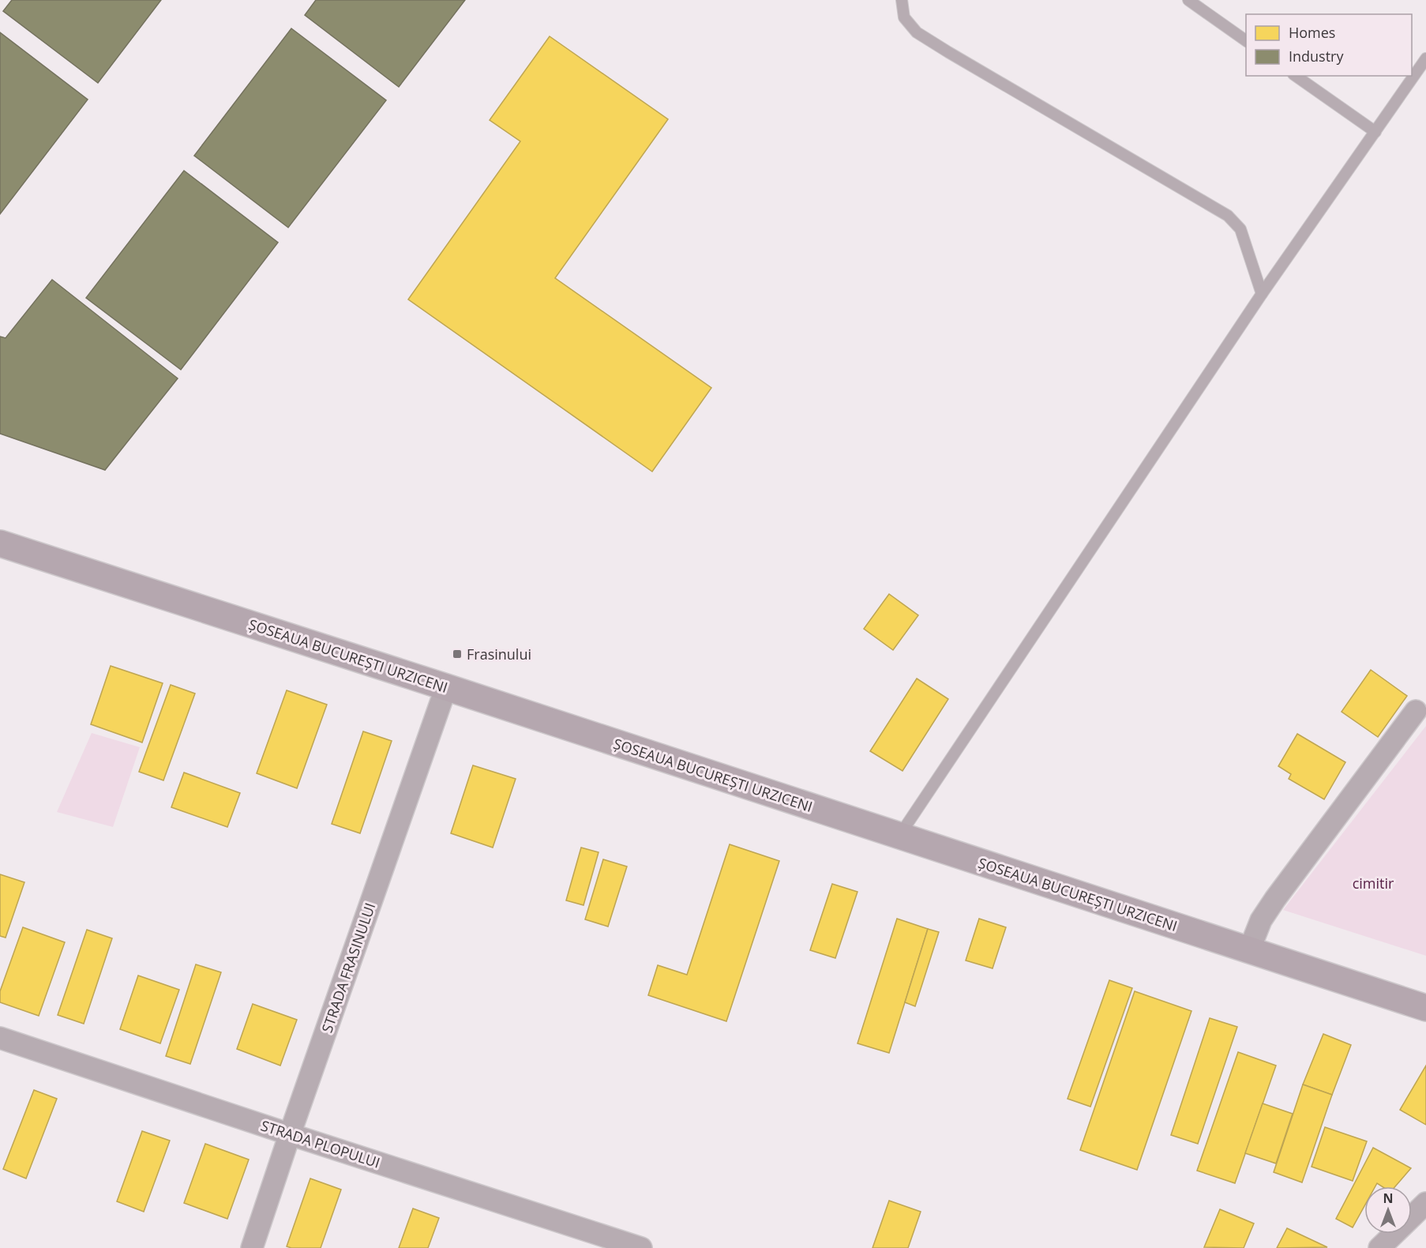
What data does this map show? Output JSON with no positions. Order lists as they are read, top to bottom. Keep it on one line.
{"streets":{"highway":["ȘOSEAUA BUCUREȘTI URZICENI"],"street":["STRADA FRASINULUI","STRADA PLOPULUI"]},"crossings":[["ȘOSEAUA BUCUREȘTI URZICENI","STRADA FRASINULUI"],["STRADA FRASINULUI","STRADA PLOPULUI"]],"parks":["cimitir"],"places":{"transit":["Frasinului"]},"legend":["Homes","Industry"],"north":"top"}
